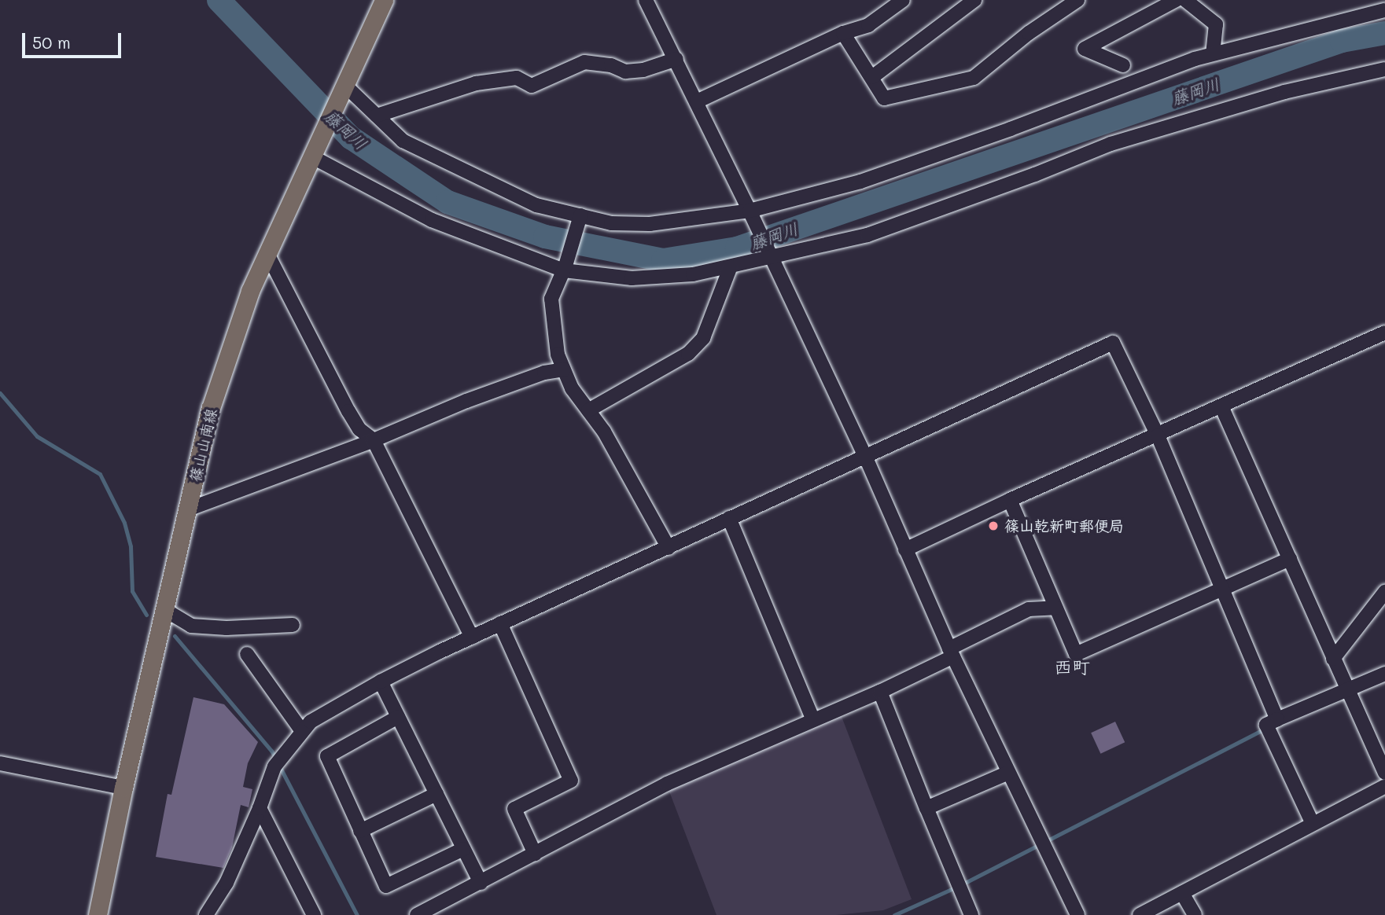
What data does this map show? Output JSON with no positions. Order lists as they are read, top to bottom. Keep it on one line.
{"streets":{"main road":["篠山山南線"]},"districts":["西町"],"water":["藤岡川"],"places":["篠山乾新町郵便局"],"scale_bar":"50 m"}
